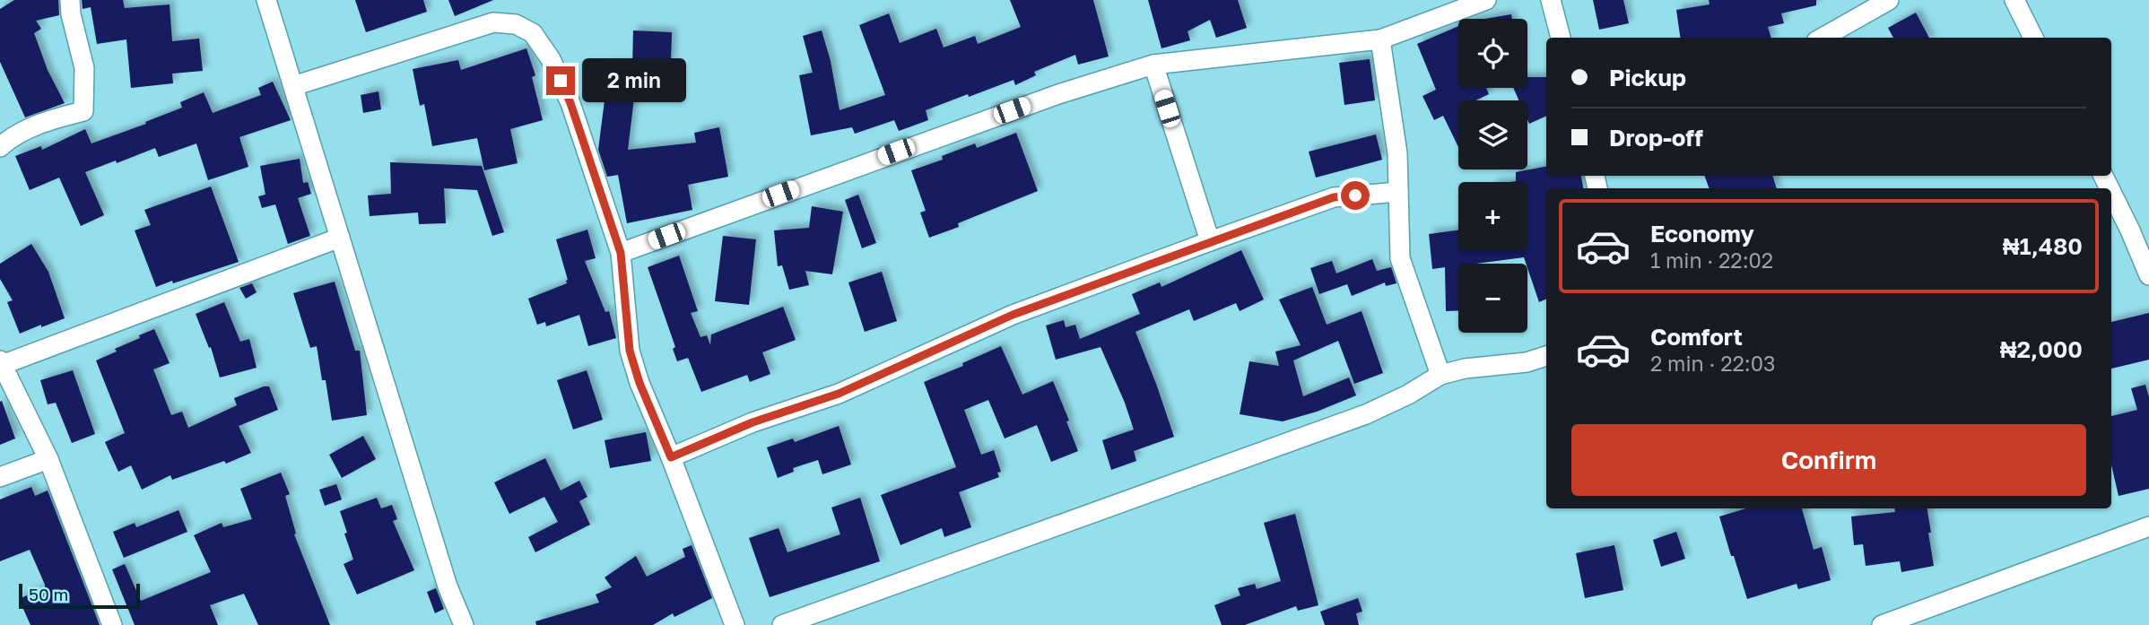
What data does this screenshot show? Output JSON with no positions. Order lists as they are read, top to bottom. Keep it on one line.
{"scale_bar":"50 m","page":{"map_buttons":["+","−"],"banner":["Pickup","Drop-off"],"bubble":"2 min","list":[{"name":"Economy","note":"1 min · 22:02","value":"₦1,480"},{"name":"Comfort","note":"2 min · 22:03","value":"₦2,000"}],"buttons":"Confirm","scale":"50 m"}}
